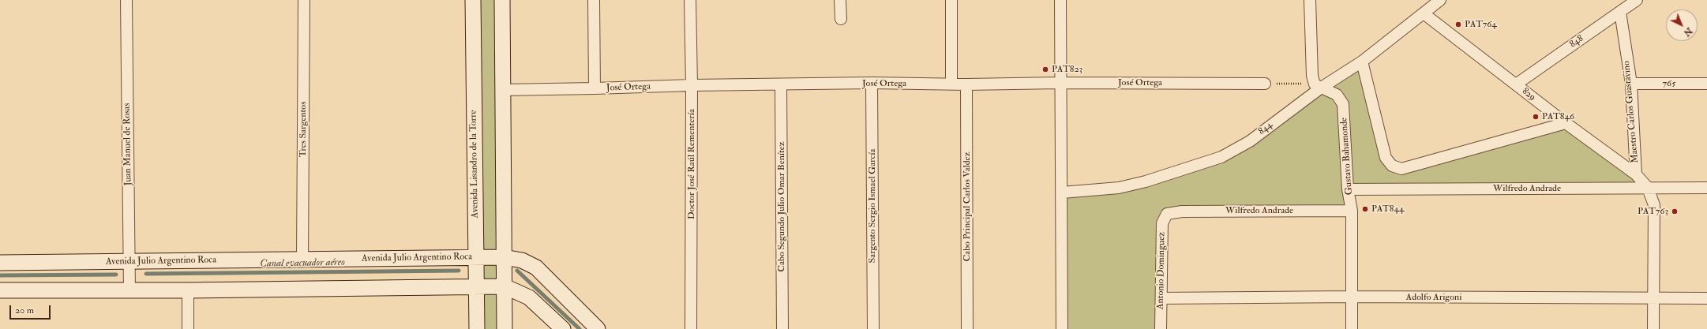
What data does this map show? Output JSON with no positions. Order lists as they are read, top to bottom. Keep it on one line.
{"streets":{"main road":["Avenida Lisandro de la Torre","Avenida Julio Argentino Roca"],"street":["848","José Ortega","765","829","Maestro Carlos Guastavino","844","Tres Sargentos","Juan Manuel de Rosas","Gustavo Bahamonde","Doctor José Raúl Rementería","Wilfredo Andrade","Sargento Sergio Ismael García","Cabo Segundo Julio Omar Benítez","Cabo Principal Carlos Valdez","Antonio Dominguez","Adolfo Arigoni"]},"crossings":[["848","829"],["848","Maestro Carlos Guastavino"],["José Ortega","Doctor José Raúl Rementería"],["José Ortega","Sargento Sergio Ismael García"],["José Ortega","Cabo Segundo Julio Omar Benítez"],["José Ortega","Cabo Principal Carlos Valdez"],["765","Maestro Carlos Guastavino"],["829","Maestro Carlos Guastavino"],["829","844"],["829","Wilfredo Andrade"],["844","Gustavo Bahamonde"],["Tres Sargentos","Avenida Julio Argentino Roca"],["Juan Manuel de Rosas","Avenida Julio Argentino Roca"],["Gustavo Bahamonde","Wilfredo Andrade"],["Gustavo Bahamonde","Adolfo Arigoni"],["Avenida Lisandro de la Torre","Avenida Julio Argentino Roca"],["Wilfredo Andrade","Antonio Dominguez"],["Antonio Dominguez","Adolfo Arigoni"]],"water":["Canal evacuador aéreo"],"places":["PAT764","PAT823","PAT846","PAT844","PAT763"],"scale_bar":"20 m","north":"bottom right"}
